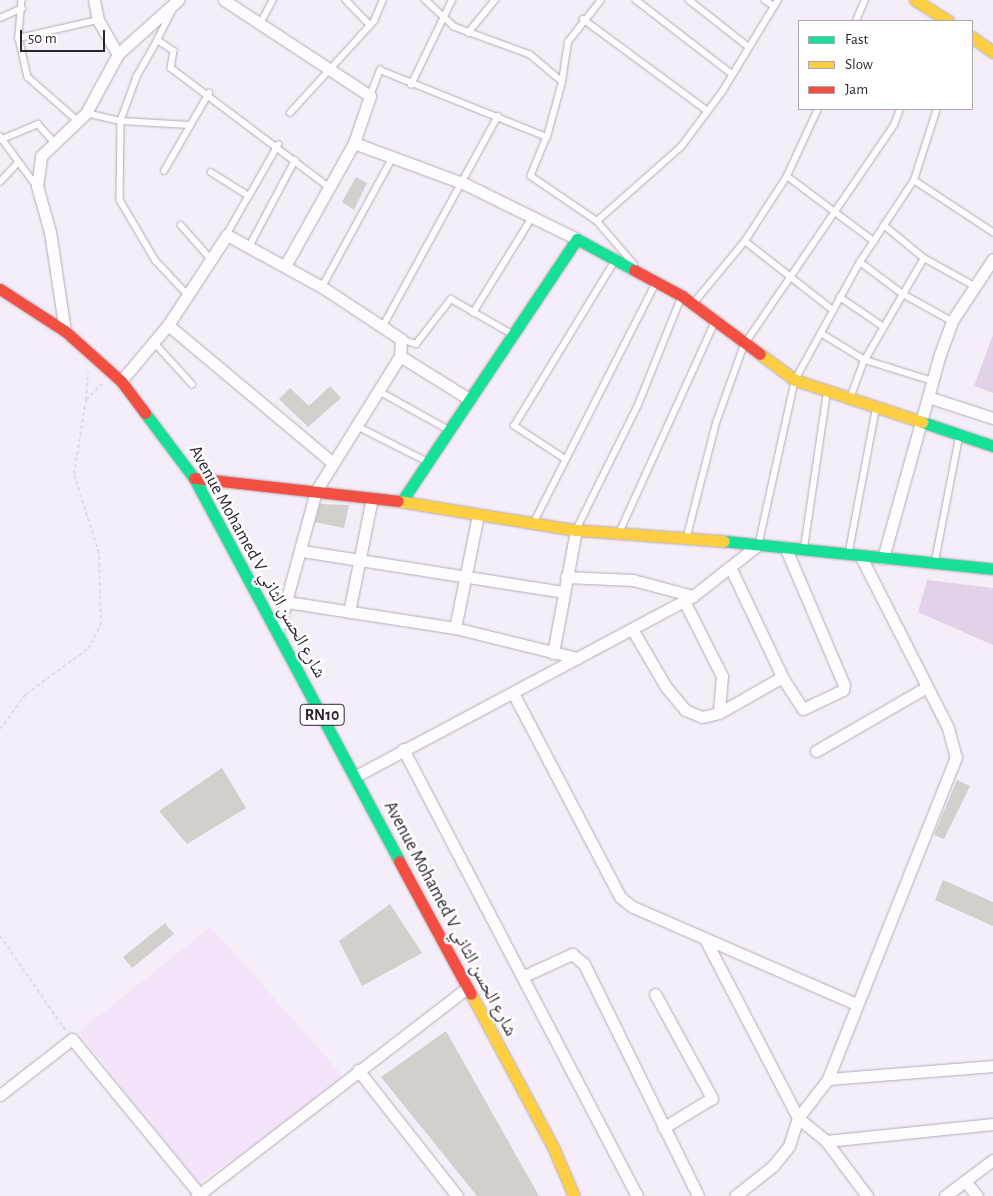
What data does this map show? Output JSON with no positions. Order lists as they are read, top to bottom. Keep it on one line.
{"streets":{"street":["Avenue Mohamed V شارع الحسن الثاني","RN10"]},"legend":["Fast","Slow","Jam"],"scale_bar":"50 m"}
